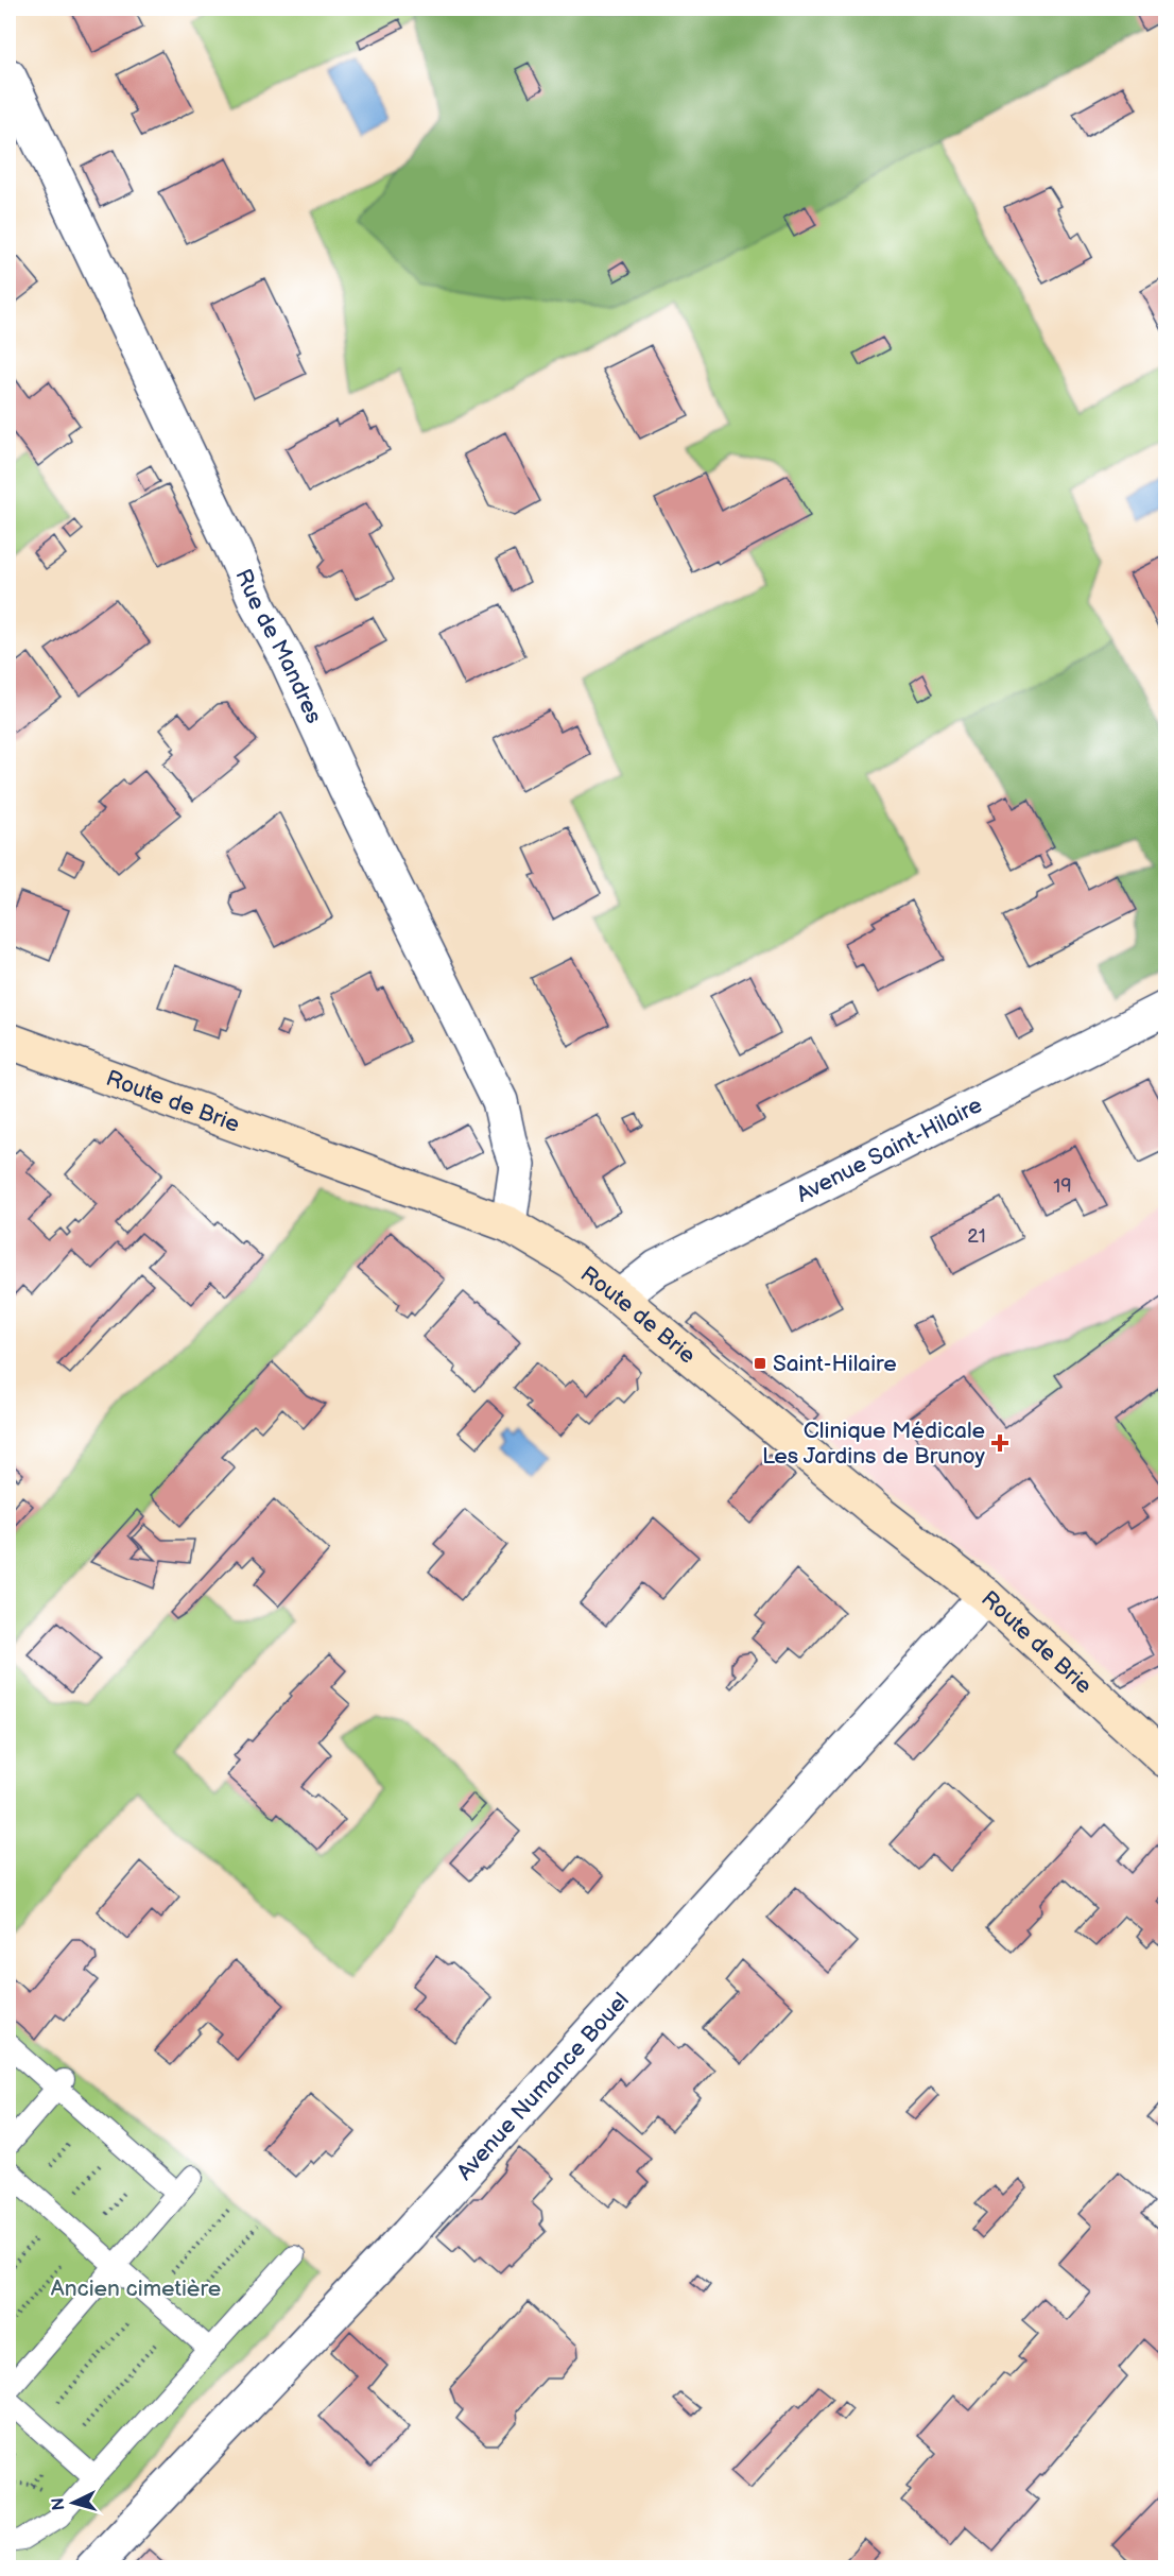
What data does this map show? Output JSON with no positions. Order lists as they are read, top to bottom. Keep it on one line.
{"streets":{"street":["Rue de Mandres","Route de Brie","Avenue Saint-Hilaire","Avenue Numance Bouel"]},"crossings":[["Rue de Mandres","Route de Brie"],["Route de Brie","Avenue Saint-Hilaire"],["Route de Brie","Avenue Numance Bouel"]],"parks":["Ancien cimetière"],"places":{"transit":["Saint-Hilaire"],"health":["Clinique Médicale Les Jardins de Brunoy"]},"house_numbers":["19","21"],"north":"left"}
